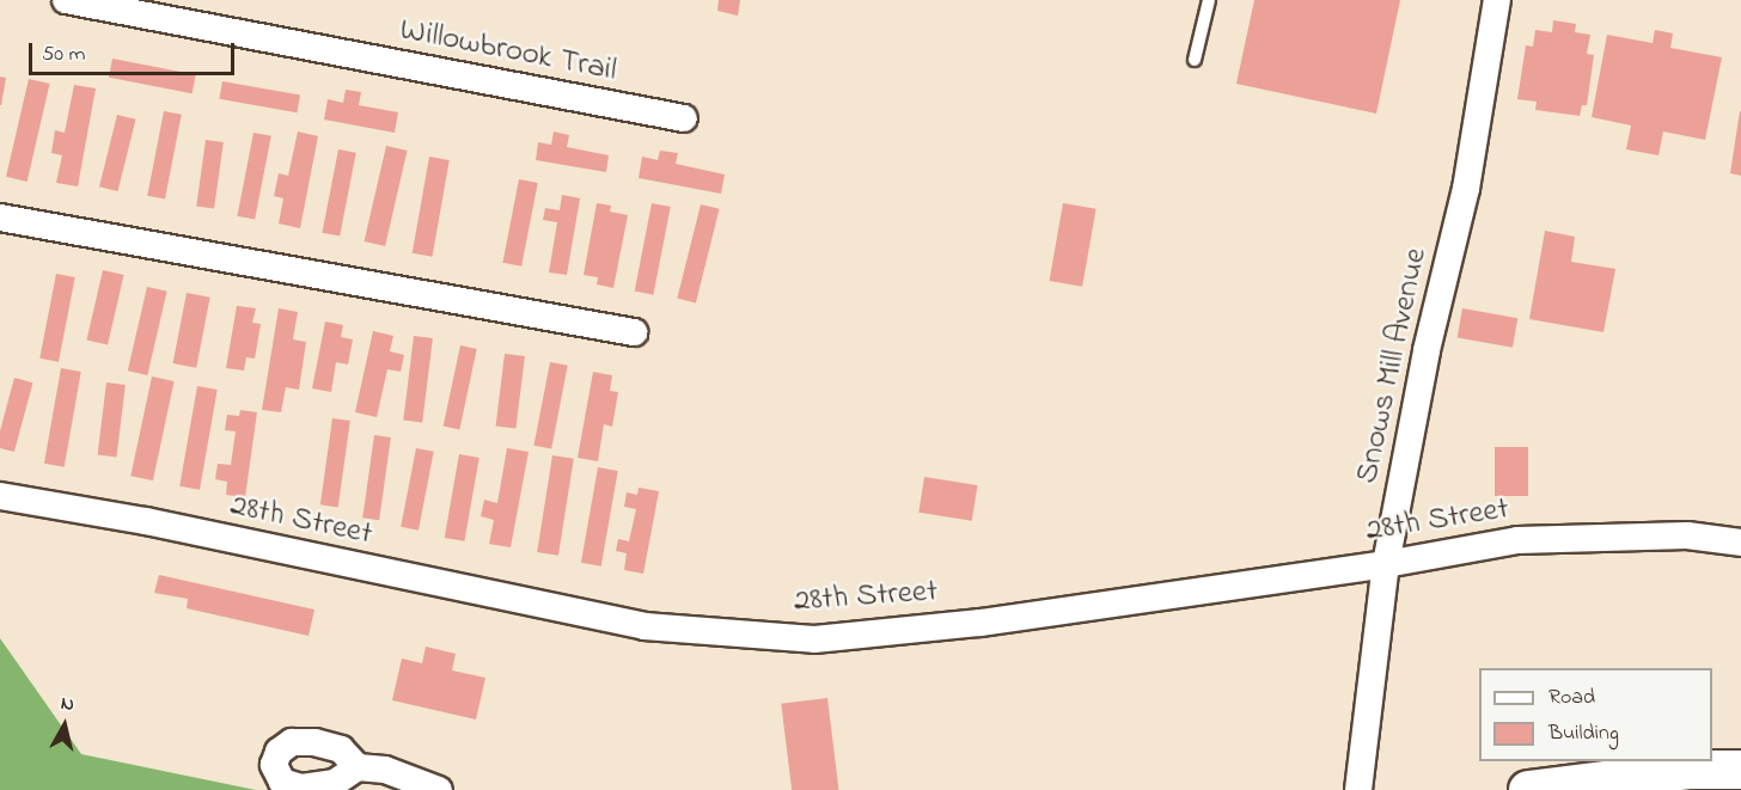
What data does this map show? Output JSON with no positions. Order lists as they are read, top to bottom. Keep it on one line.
{"streets":{"street":["Willowbrook Trail","Snows Mill Avenue","28th Street"]},"crossings":[["Snows Mill Avenue","28th Street"]],"legend":["Road","Building"],"scale_bar":"50 m","north":"top"}
